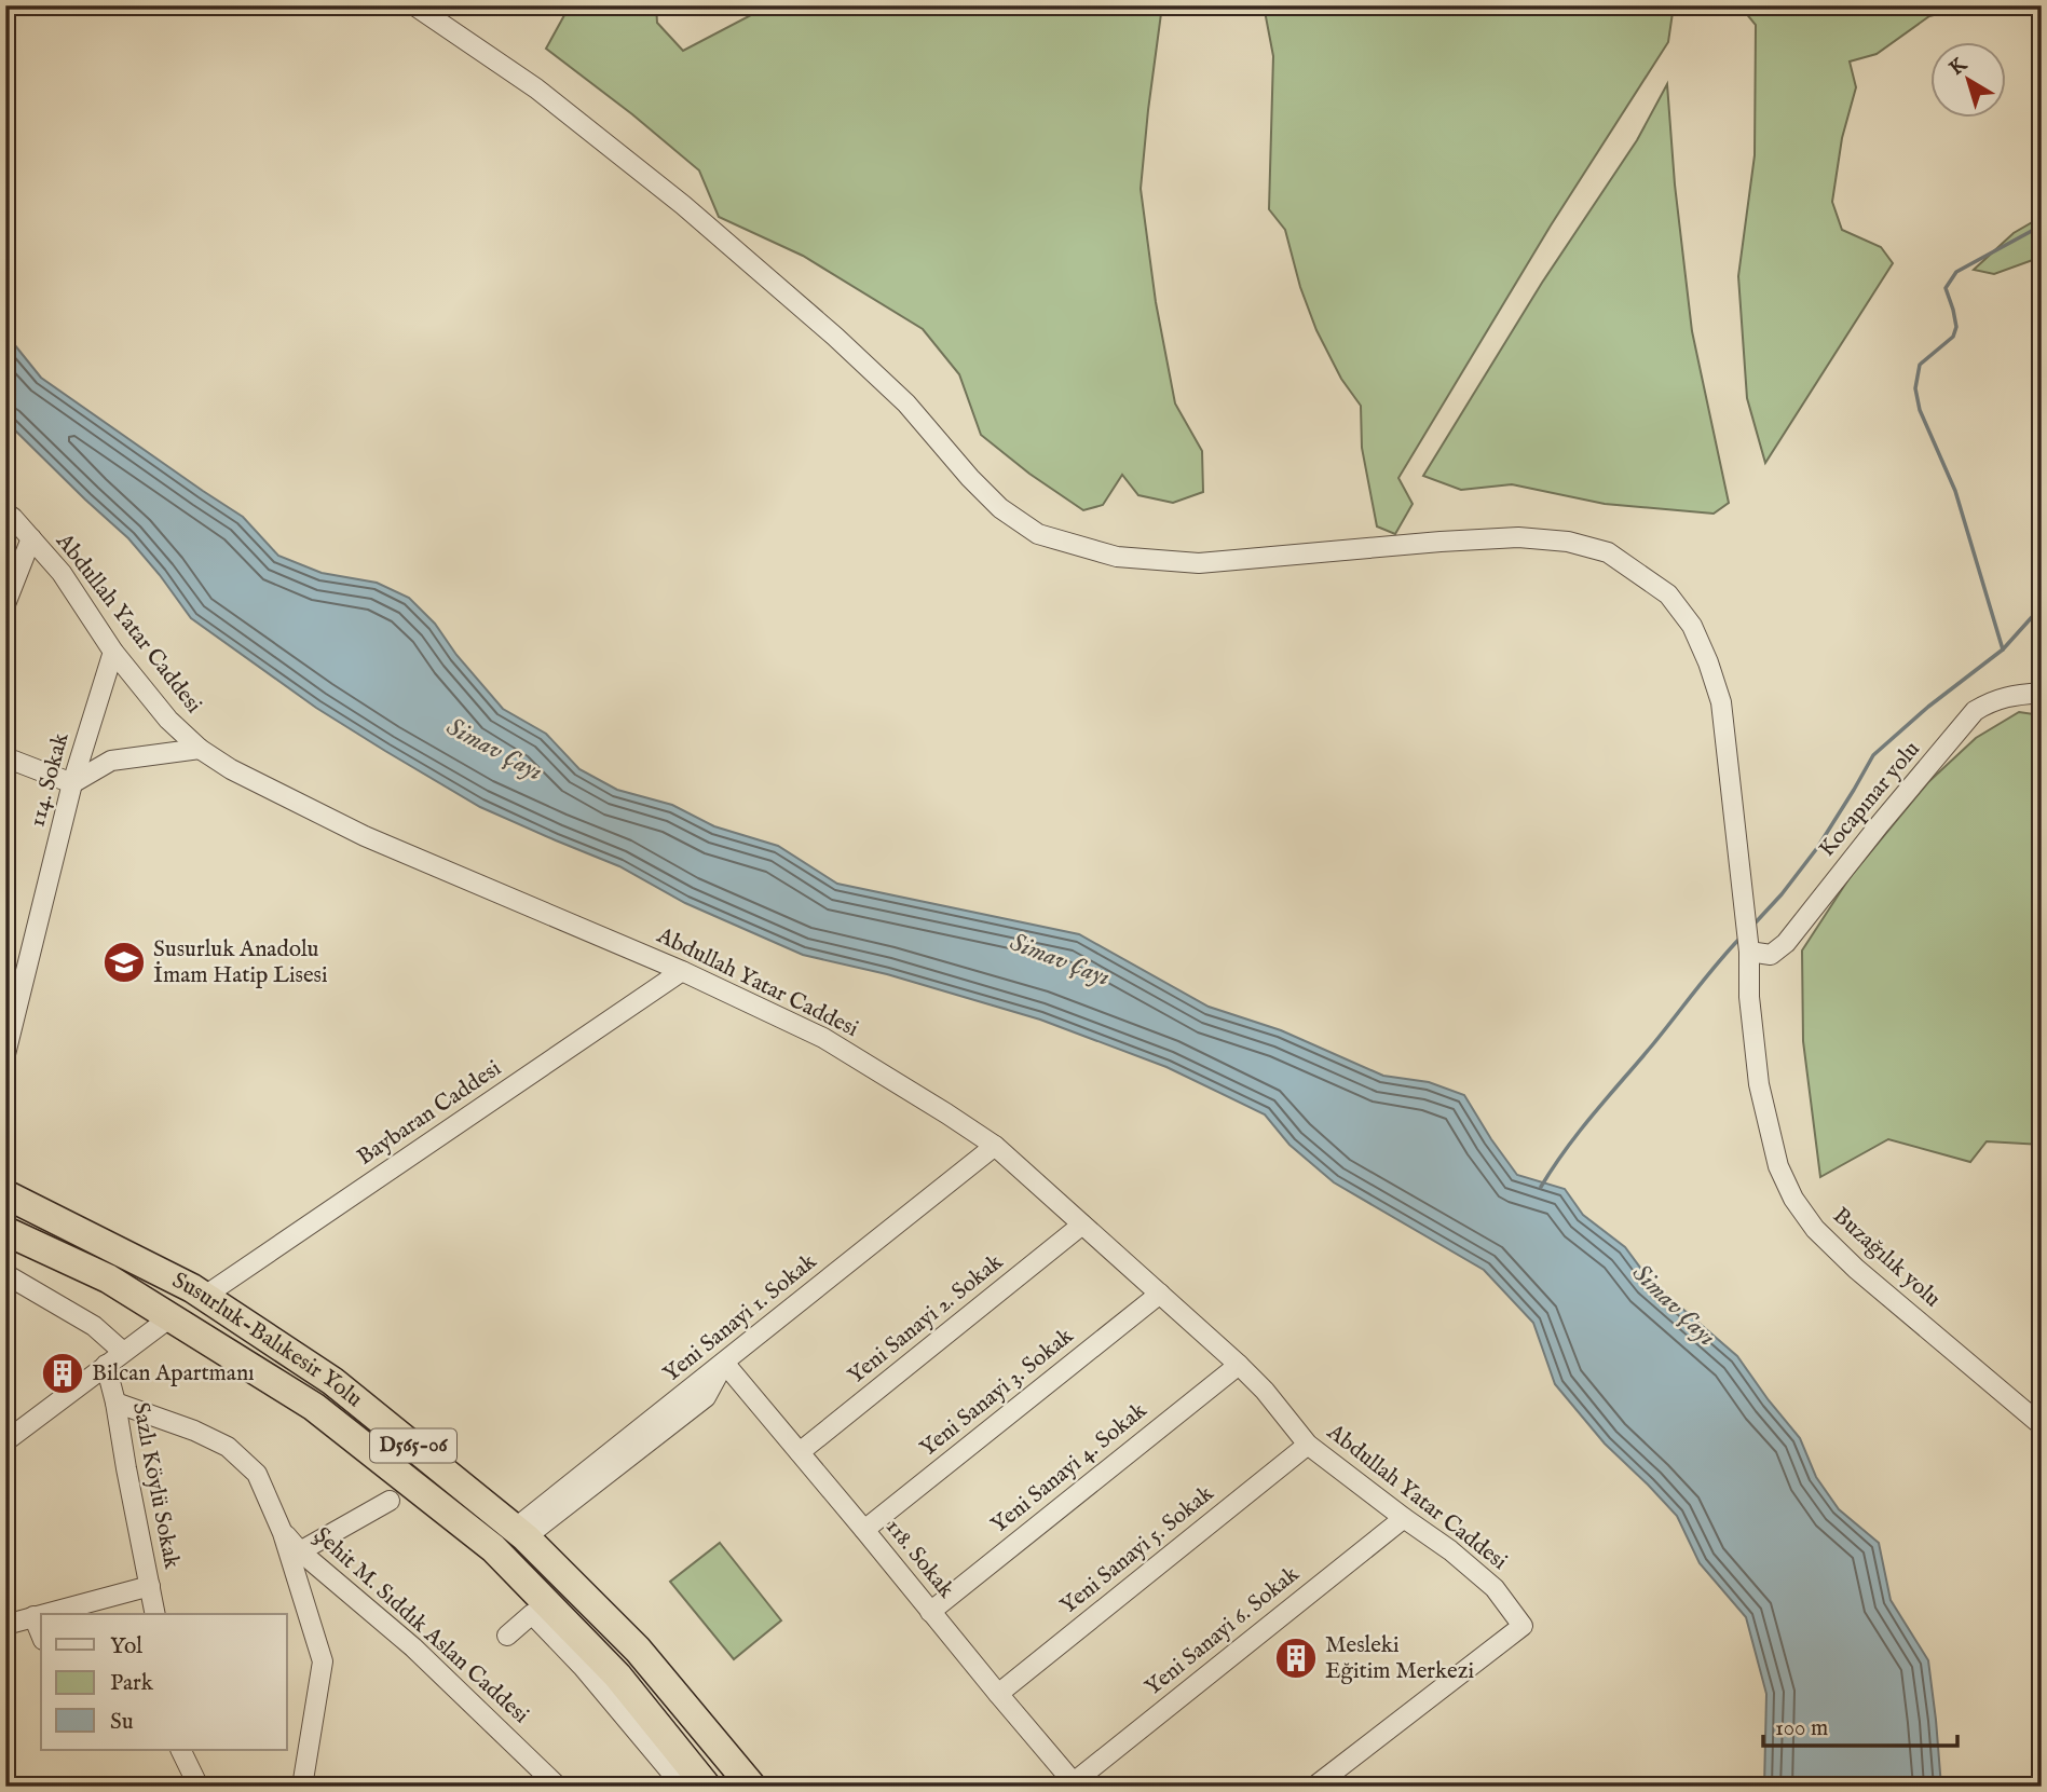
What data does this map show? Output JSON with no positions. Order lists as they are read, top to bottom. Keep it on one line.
{"streets":{"highway":["Susurluk-Balıkesir Yolu","D565-06"],"street":["Abdullah Yatar Caddesi","114. Sokak","Kocapınar yolu","Baybaran Caddesi","Buzağılık yolu","Yeni Sanayi 1. Sokak","Yeni Sanayi 2. Sokak","Yeni Sanayi 3. Sokak","Yeni Sanayi 4. Sokak","Sazlı Köylü Sokak","Yeni Sanayi 5. Sokak","118. Sokak","Şehit M. Sıddık Aslan Caddesi","Yeni Sanayi 6. Sokak"]},"crossings":[["Abdullah Yatar Caddesi","114. Sokak"],["Abdullah Yatar Caddesi","Baybaran Caddesi"],["Abdullah Yatar Caddesi","Yeni Sanayi 1. Sokak"],["Abdullah Yatar Caddesi","Yeni Sanayi 2. Sokak"],["Abdullah Yatar Caddesi","Yeni Sanayi 3. Sokak"],["Abdullah Yatar Caddesi","Yeni Sanayi 4. Sokak"],["Abdullah Yatar Caddesi","Yeni Sanayi 5. Sokak"],["Abdullah Yatar Caddesi","Yeni Sanayi 6. Sokak"],["Kocapınar yolu","Buzağılık yolu"],["Baybaran Caddesi","Susurluk-Balıkesir Yolu"],["Yeni Sanayi 1. Sokak","118. Sokak"],["Yeni Sanayi 2. Sokak","118. Sokak"],["Yeni Sanayi 3. Sokak","118. Sokak"],["Yeni Sanayi 4. Sokak","118. Sokak"],["Yeni Sanayi 5. Sokak","118. Sokak"],["118. Sokak","Yeni Sanayi 6. Sokak"]],"water":["Simav Çayı"],"places":{"school or university":["Susurluk Anadolu İmam Hatip Lisesi"],"building":["Bilcan Apartmanı","Mesleki Eğitim Merkezi"]},"legend":["Yol","Park","Su"],"scale_bar":"100 m","north":"top left"}
